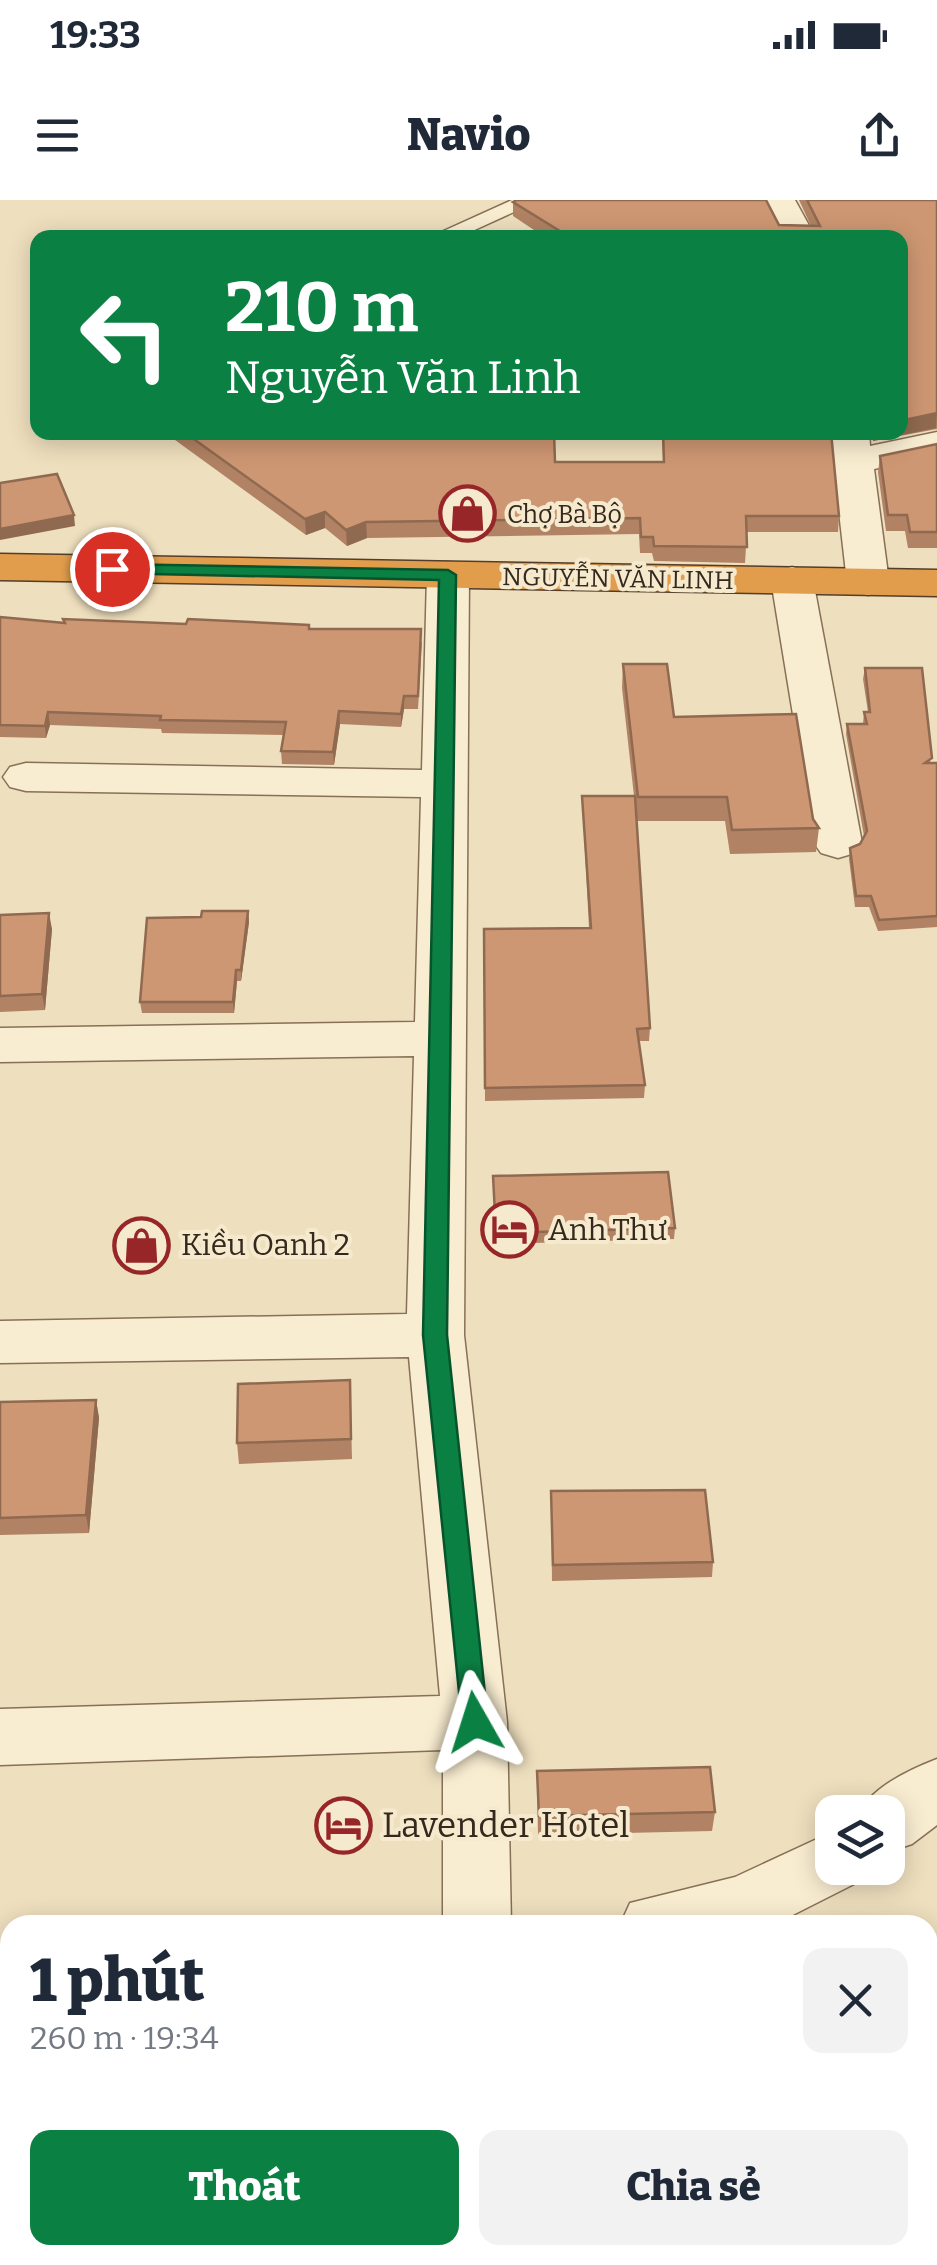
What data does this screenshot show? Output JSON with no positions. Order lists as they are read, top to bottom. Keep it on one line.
{"streets":{"highway":["NGUYỄN VĂN LINH"]},"places":{"shop":["Chợ Bà Bộ","Kiều Oanh 2"],"hotel":["Anh Thư","Lavender Hotel"]},"page":{"status":"19:33","header":"Navio","turn":["210 m","Nguyễn Văn Linh"],"heading":["1 phút","260 m · 19:34"],"buttons":["Thoát","Chia sẻ"]}}
